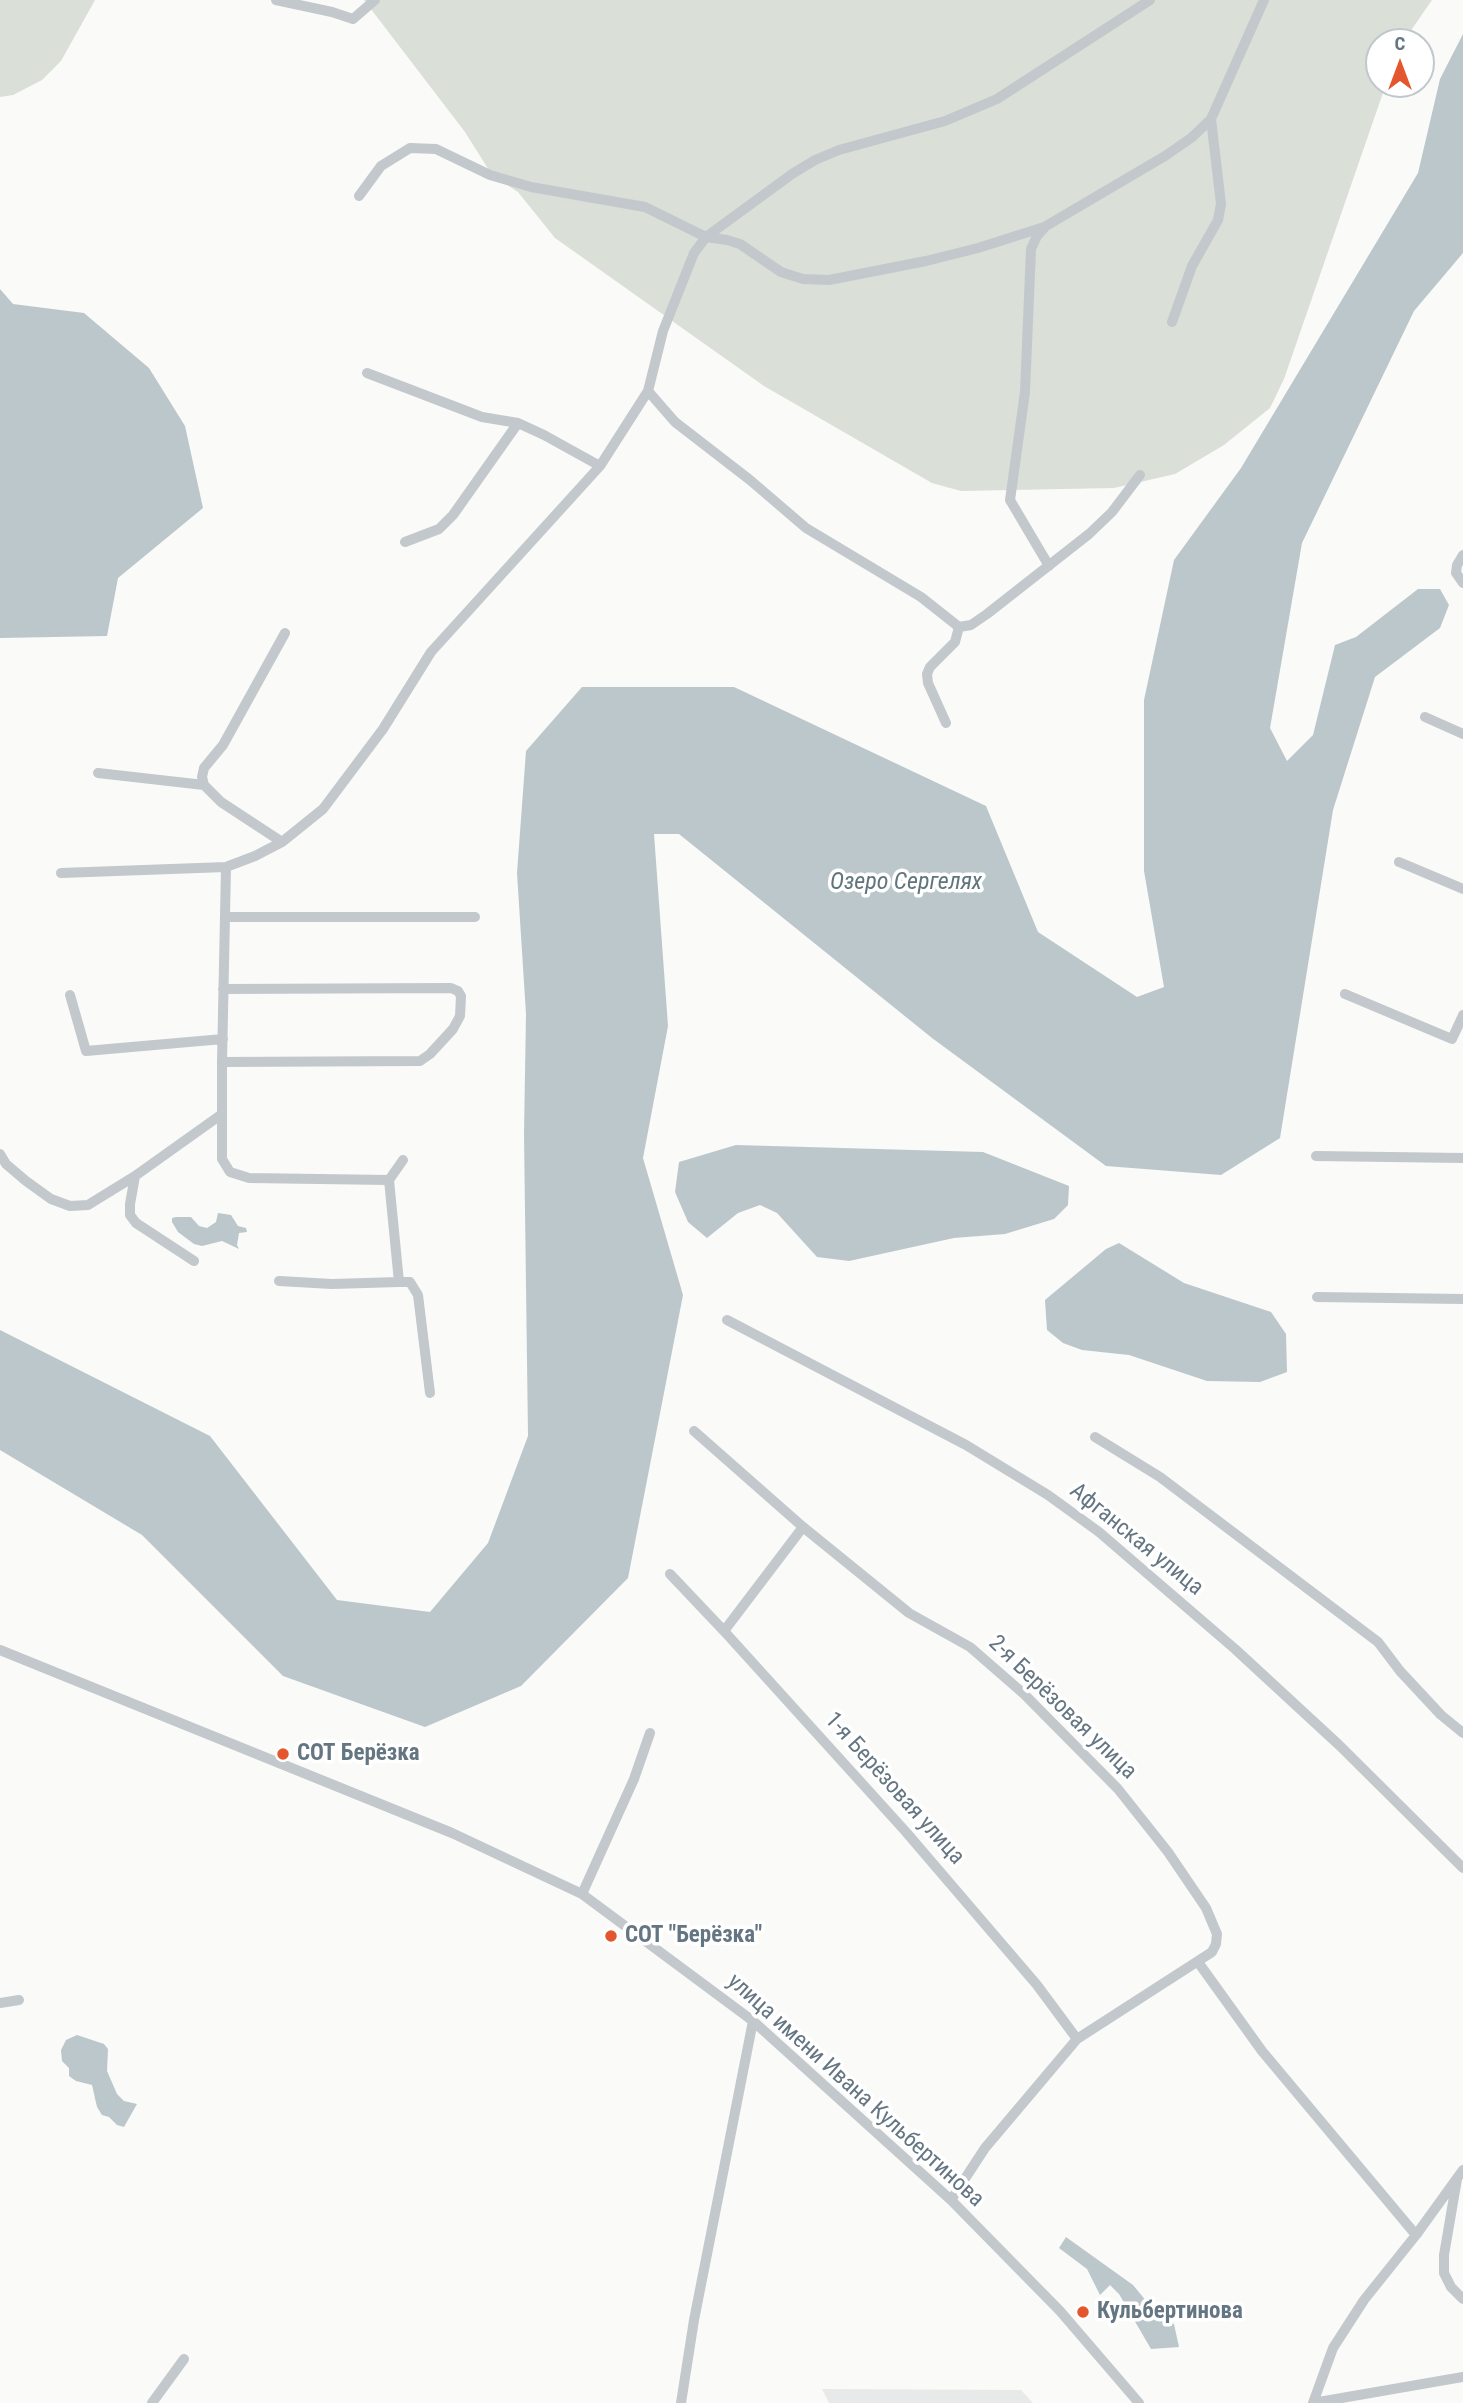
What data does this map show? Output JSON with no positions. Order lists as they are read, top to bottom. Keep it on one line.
{"streets":{"street":["Афганская улица","2-я Берёзовая улица","1-я Берёзовая улица","улица имени Ивана Кульбертинова"]},"water":["Озеро Сергелях"],"places":["СОТ Берёзка","СОТ \"Берёзка\"","Кульбертинова"],"north":"top"}
